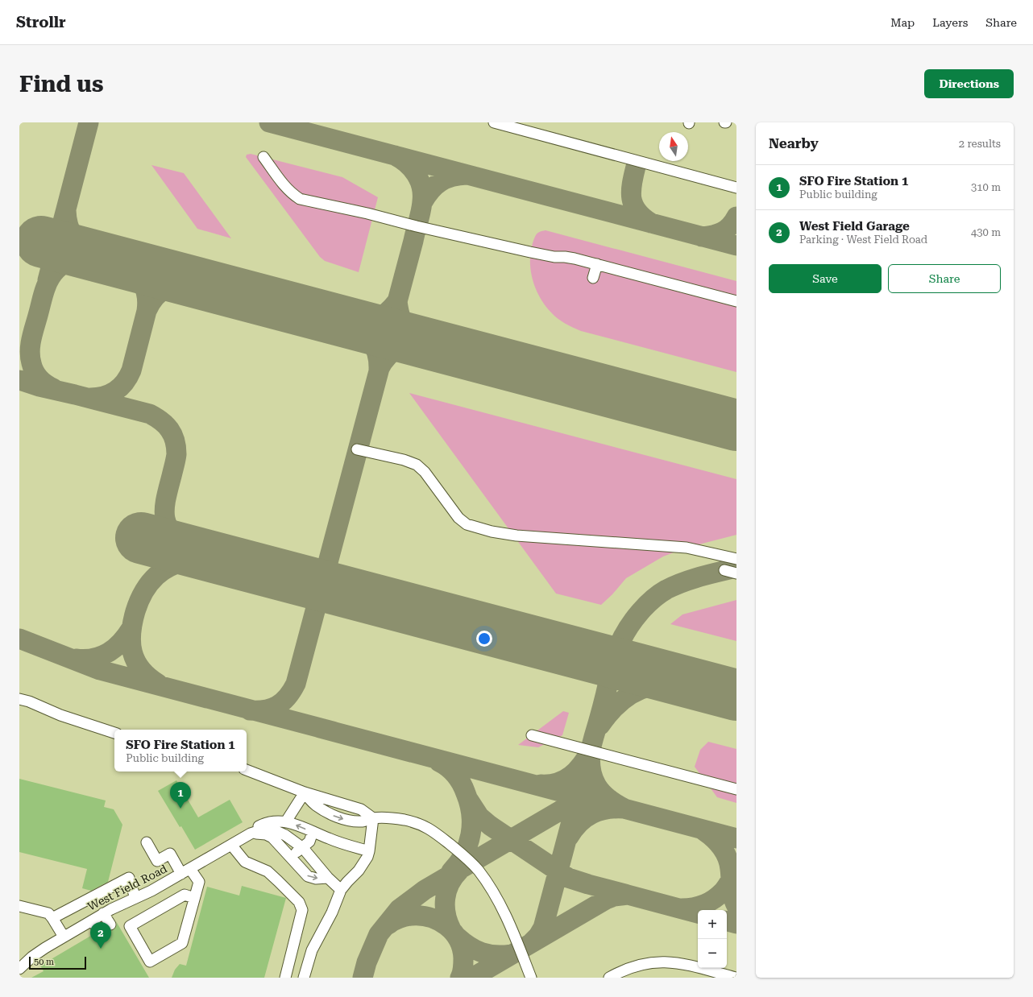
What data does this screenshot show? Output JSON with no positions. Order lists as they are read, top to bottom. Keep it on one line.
{"streets":{"street":["West Field Road"]},"scale_bar":"50 m","north":"top","page":{"header":"Strollr","nav":["Map","Layers","Share"],"buttons":["Directions",["Save","Share"]],"title":"Find us","heading":["Nearby","2 results"],"list":[{"mark":"1","name":"SFO Fire Station 1","note":"Public building","value":"310 m"},{"mark":"2","name":"West Field Garage","note":"Parking · West Field Road","value":"430 m"}],"popup":["SFO Fire Station 1","Public building"],"pins":["1","2"],"map_buttons":["+","−"],"scale":"50 m"}}
